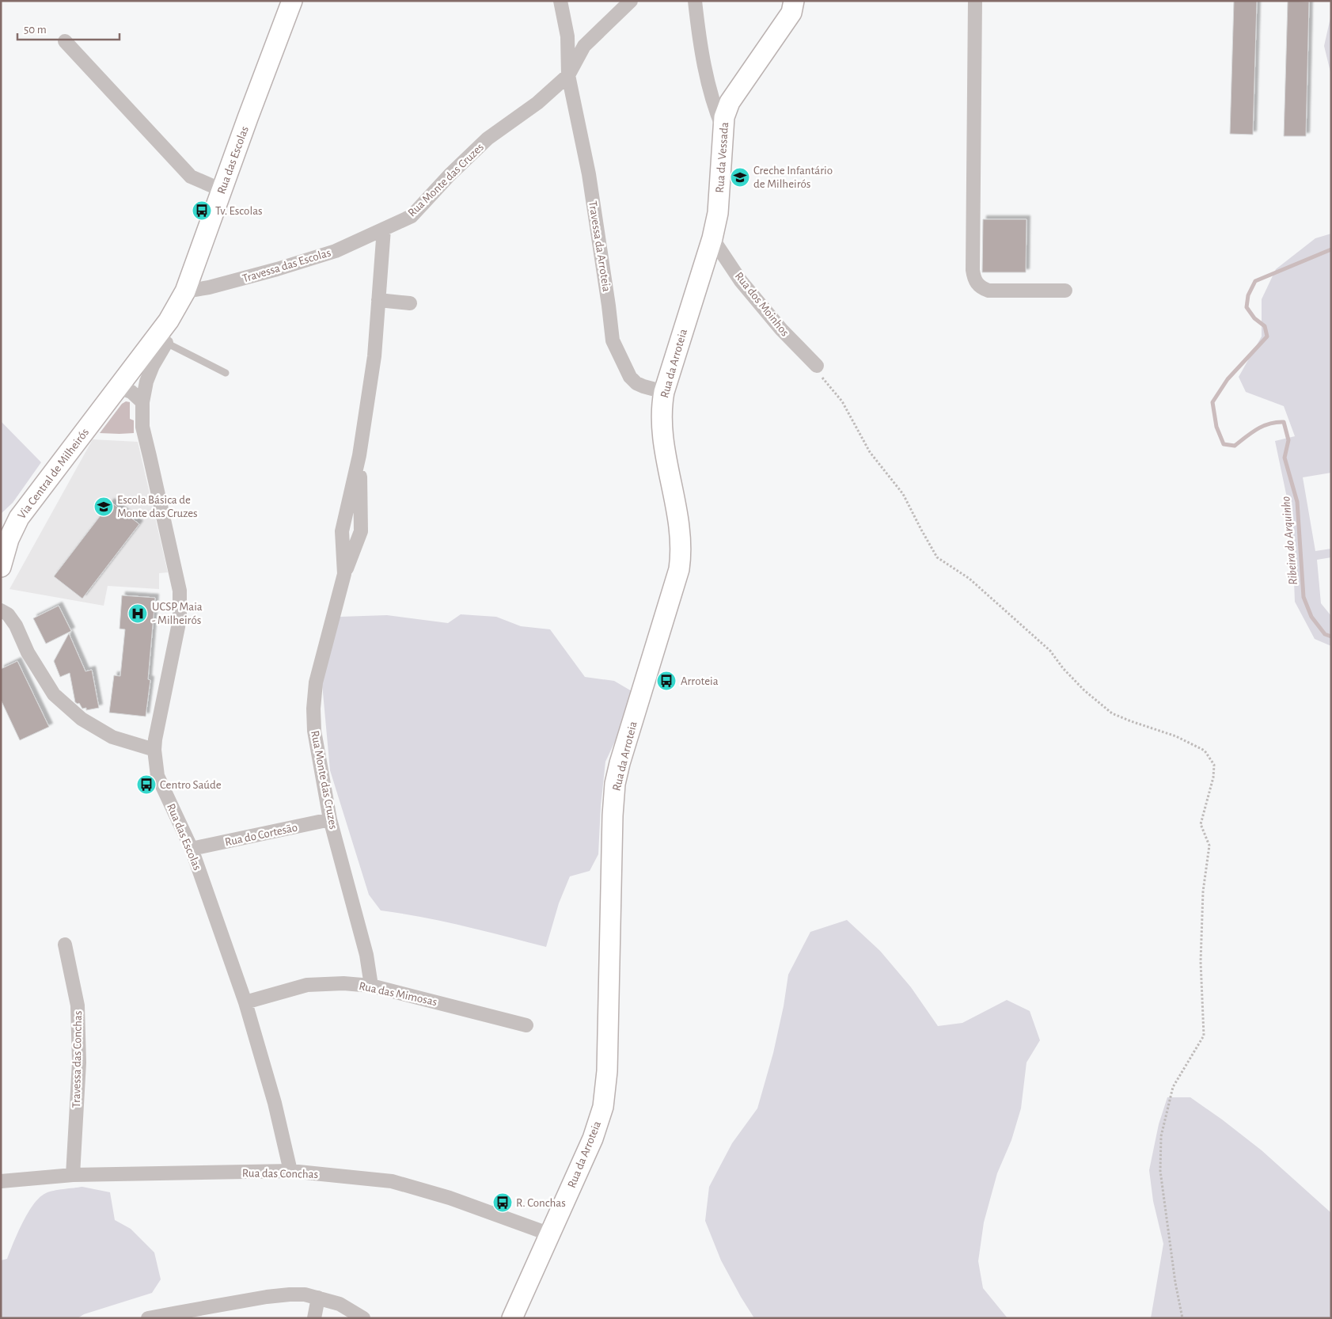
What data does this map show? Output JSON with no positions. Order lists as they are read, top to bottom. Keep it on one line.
{"streets":{"main road":["Rua da Vessada","Rua das Escolas","Rua da Arroteia","Via Central de Milheirós"],"street":["Rua Monte das Cruzes","Travessa da Arroteia","Travessa das Escolas","Rua dos Moinhos","Rua do Cortesão","Rua das Mimosas","Travessa das Conchas","Rua das Conchas"]},"crossings":[["Rua da Vessada","Rua dos Moinhos"],["Rua da Vessada","Rua da Arroteia"],["Rua das Escolas","Travessa das Escolas"],["Rua das Escolas","Via Central de Milheirós"],["Rua das Escolas","Rua do Cortesão"],["Rua das Escolas","Rua das Mimosas"],["Rua das Escolas","Rua das Conchas"],["Rua Monte das Cruzes","Travessa da Arroteia"],["Rua Monte das Cruzes","Travessa das Escolas"],["Rua Monte das Cruzes","Rua do Cortesão"],["Rua Monte das Cruzes","Rua das Mimosas"],["Travessa da Arroteia","Rua da Arroteia"],["Rua dos Moinhos","Rua da Arroteia"],["Rua da Arroteia","Rua das Conchas"],["Travessa das Conchas","Rua das Conchas"]],"water":["Ribeira do Arquinho"],"places":{"school or university":["Creche Infantário de Milheirós","Escola Básica de Monte das Cruzes"],"bus stop":["Tv. Escolas","Arroteia","Centro Saúde","R. Conchas"],"hospital":["UCSP Maia - Milheirós"]},"scale_bar":"50 m"}
